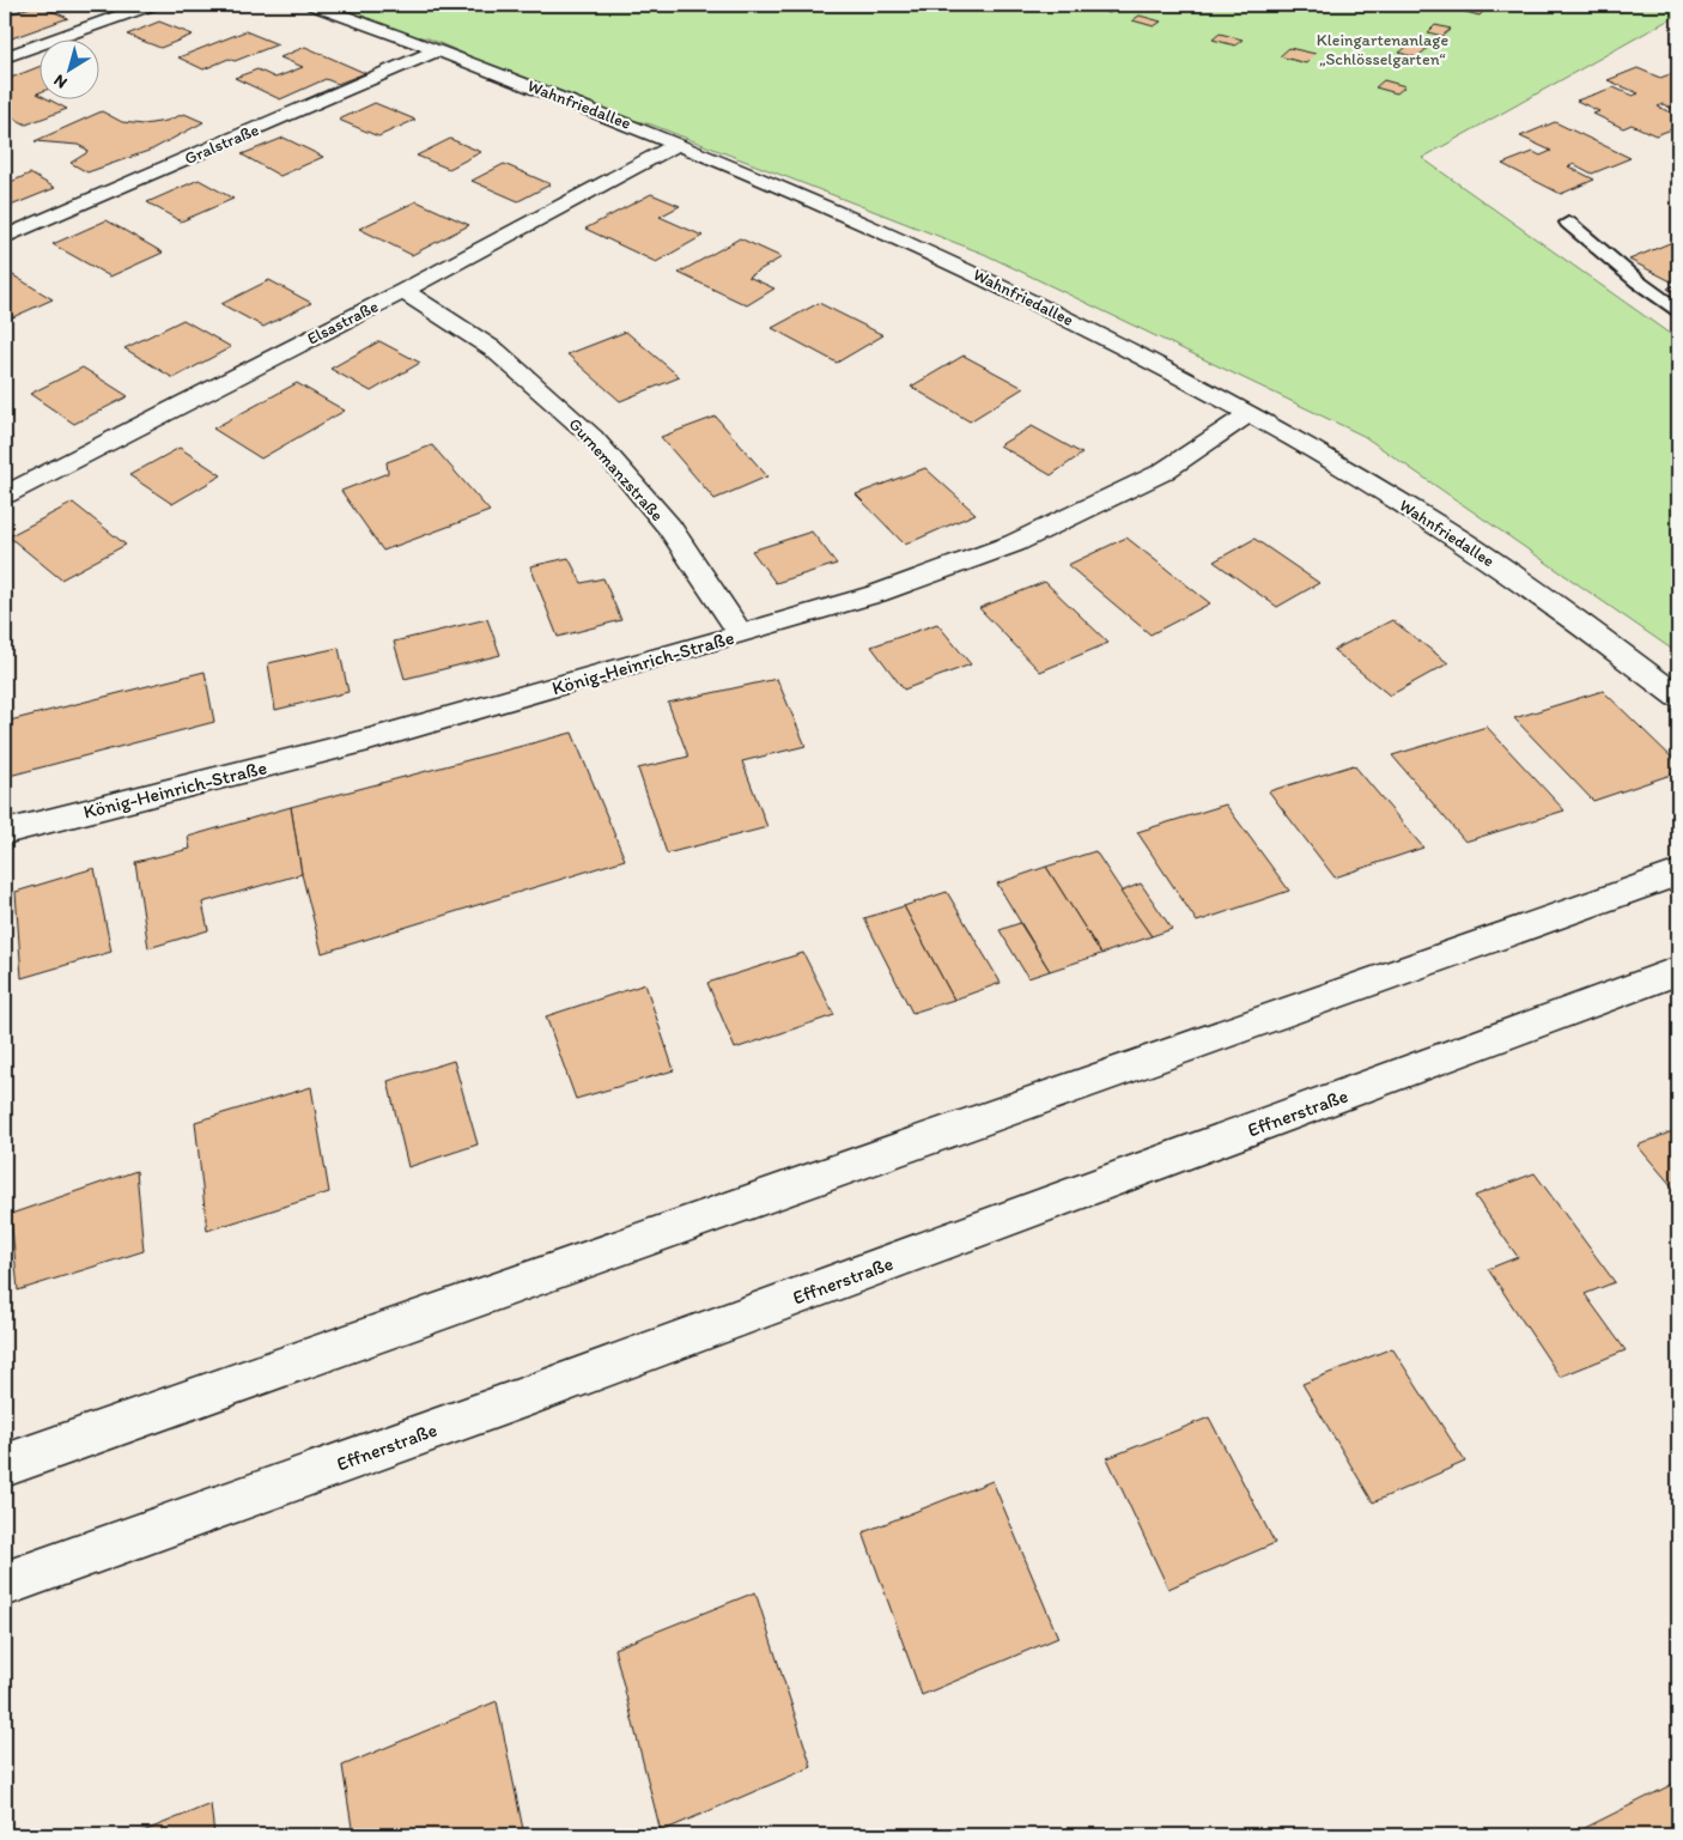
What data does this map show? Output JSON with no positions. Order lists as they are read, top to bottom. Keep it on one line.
{"streets":{"street":["Wahnfriedallee","Gralstraße","Elsastraße","Gurnemanzstraße","König-Heinrich-Straße","Effnerstraße"]},"crossings":[["Wahnfriedallee","Gralstraße"],["Wahnfriedallee","Elsastraße"],["Wahnfriedallee","König-Heinrich-Straße"],["Elsastraße","Gurnemanzstraße"],["Gurnemanzstraße","König-Heinrich-Straße"]],"parks":["Kleingartenanlage „Schlösselgarten“"],"north":"bottom left"}
